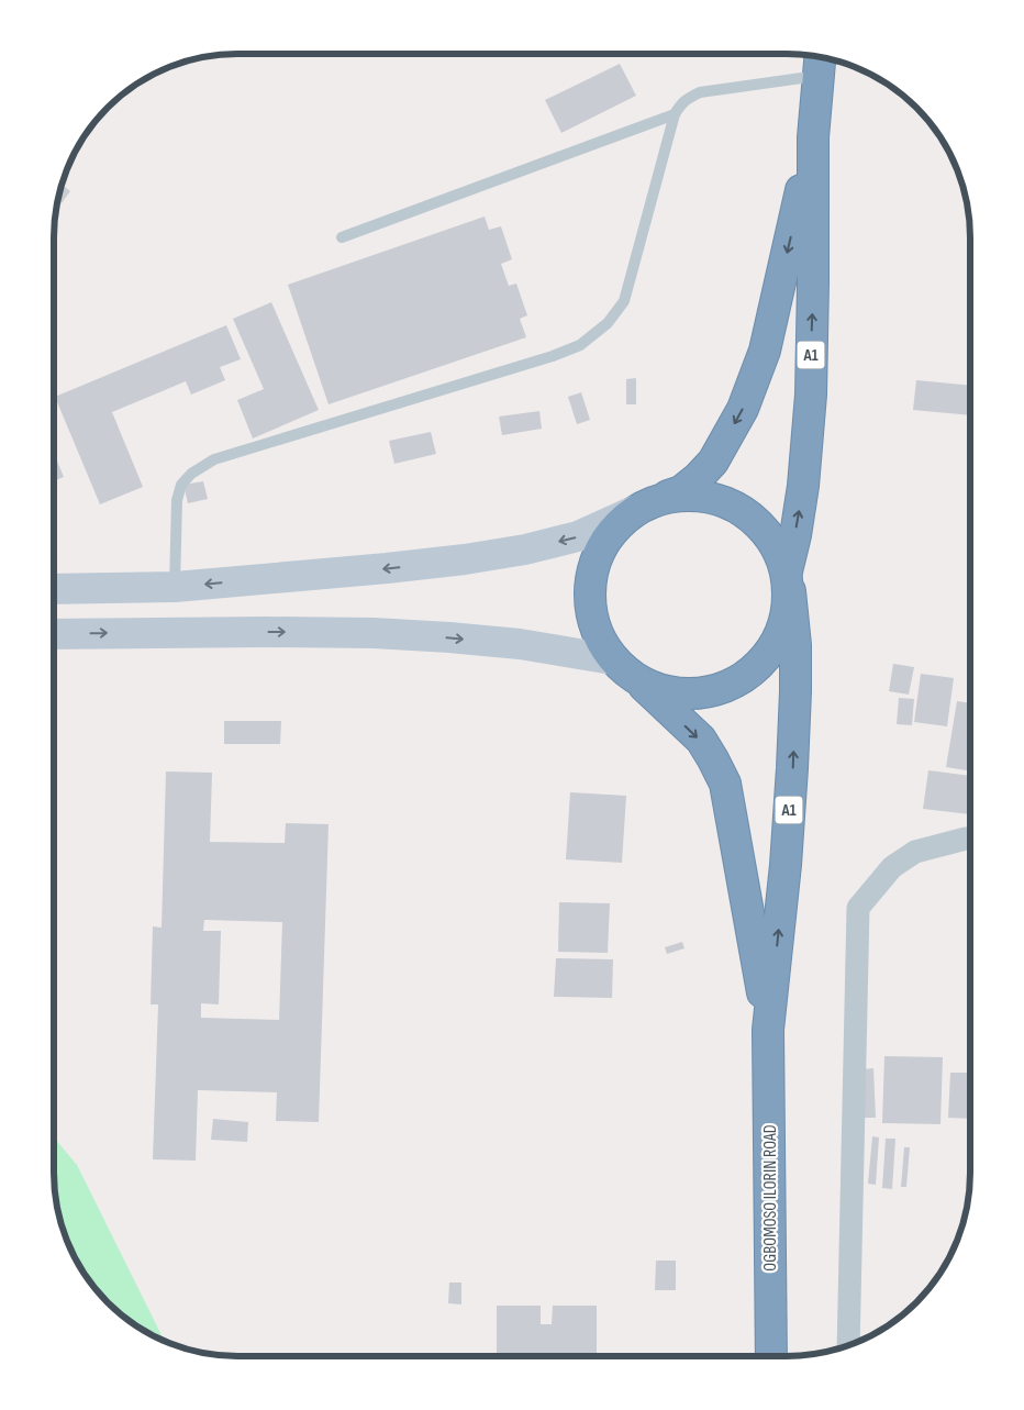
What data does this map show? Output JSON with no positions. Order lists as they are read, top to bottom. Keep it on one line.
{"streets":{"highway":["A1","OGBOMOSO ILORIN ROAD"]},"crossings":[["A1","OGBOMOSO ILORIN ROAD"]]}
